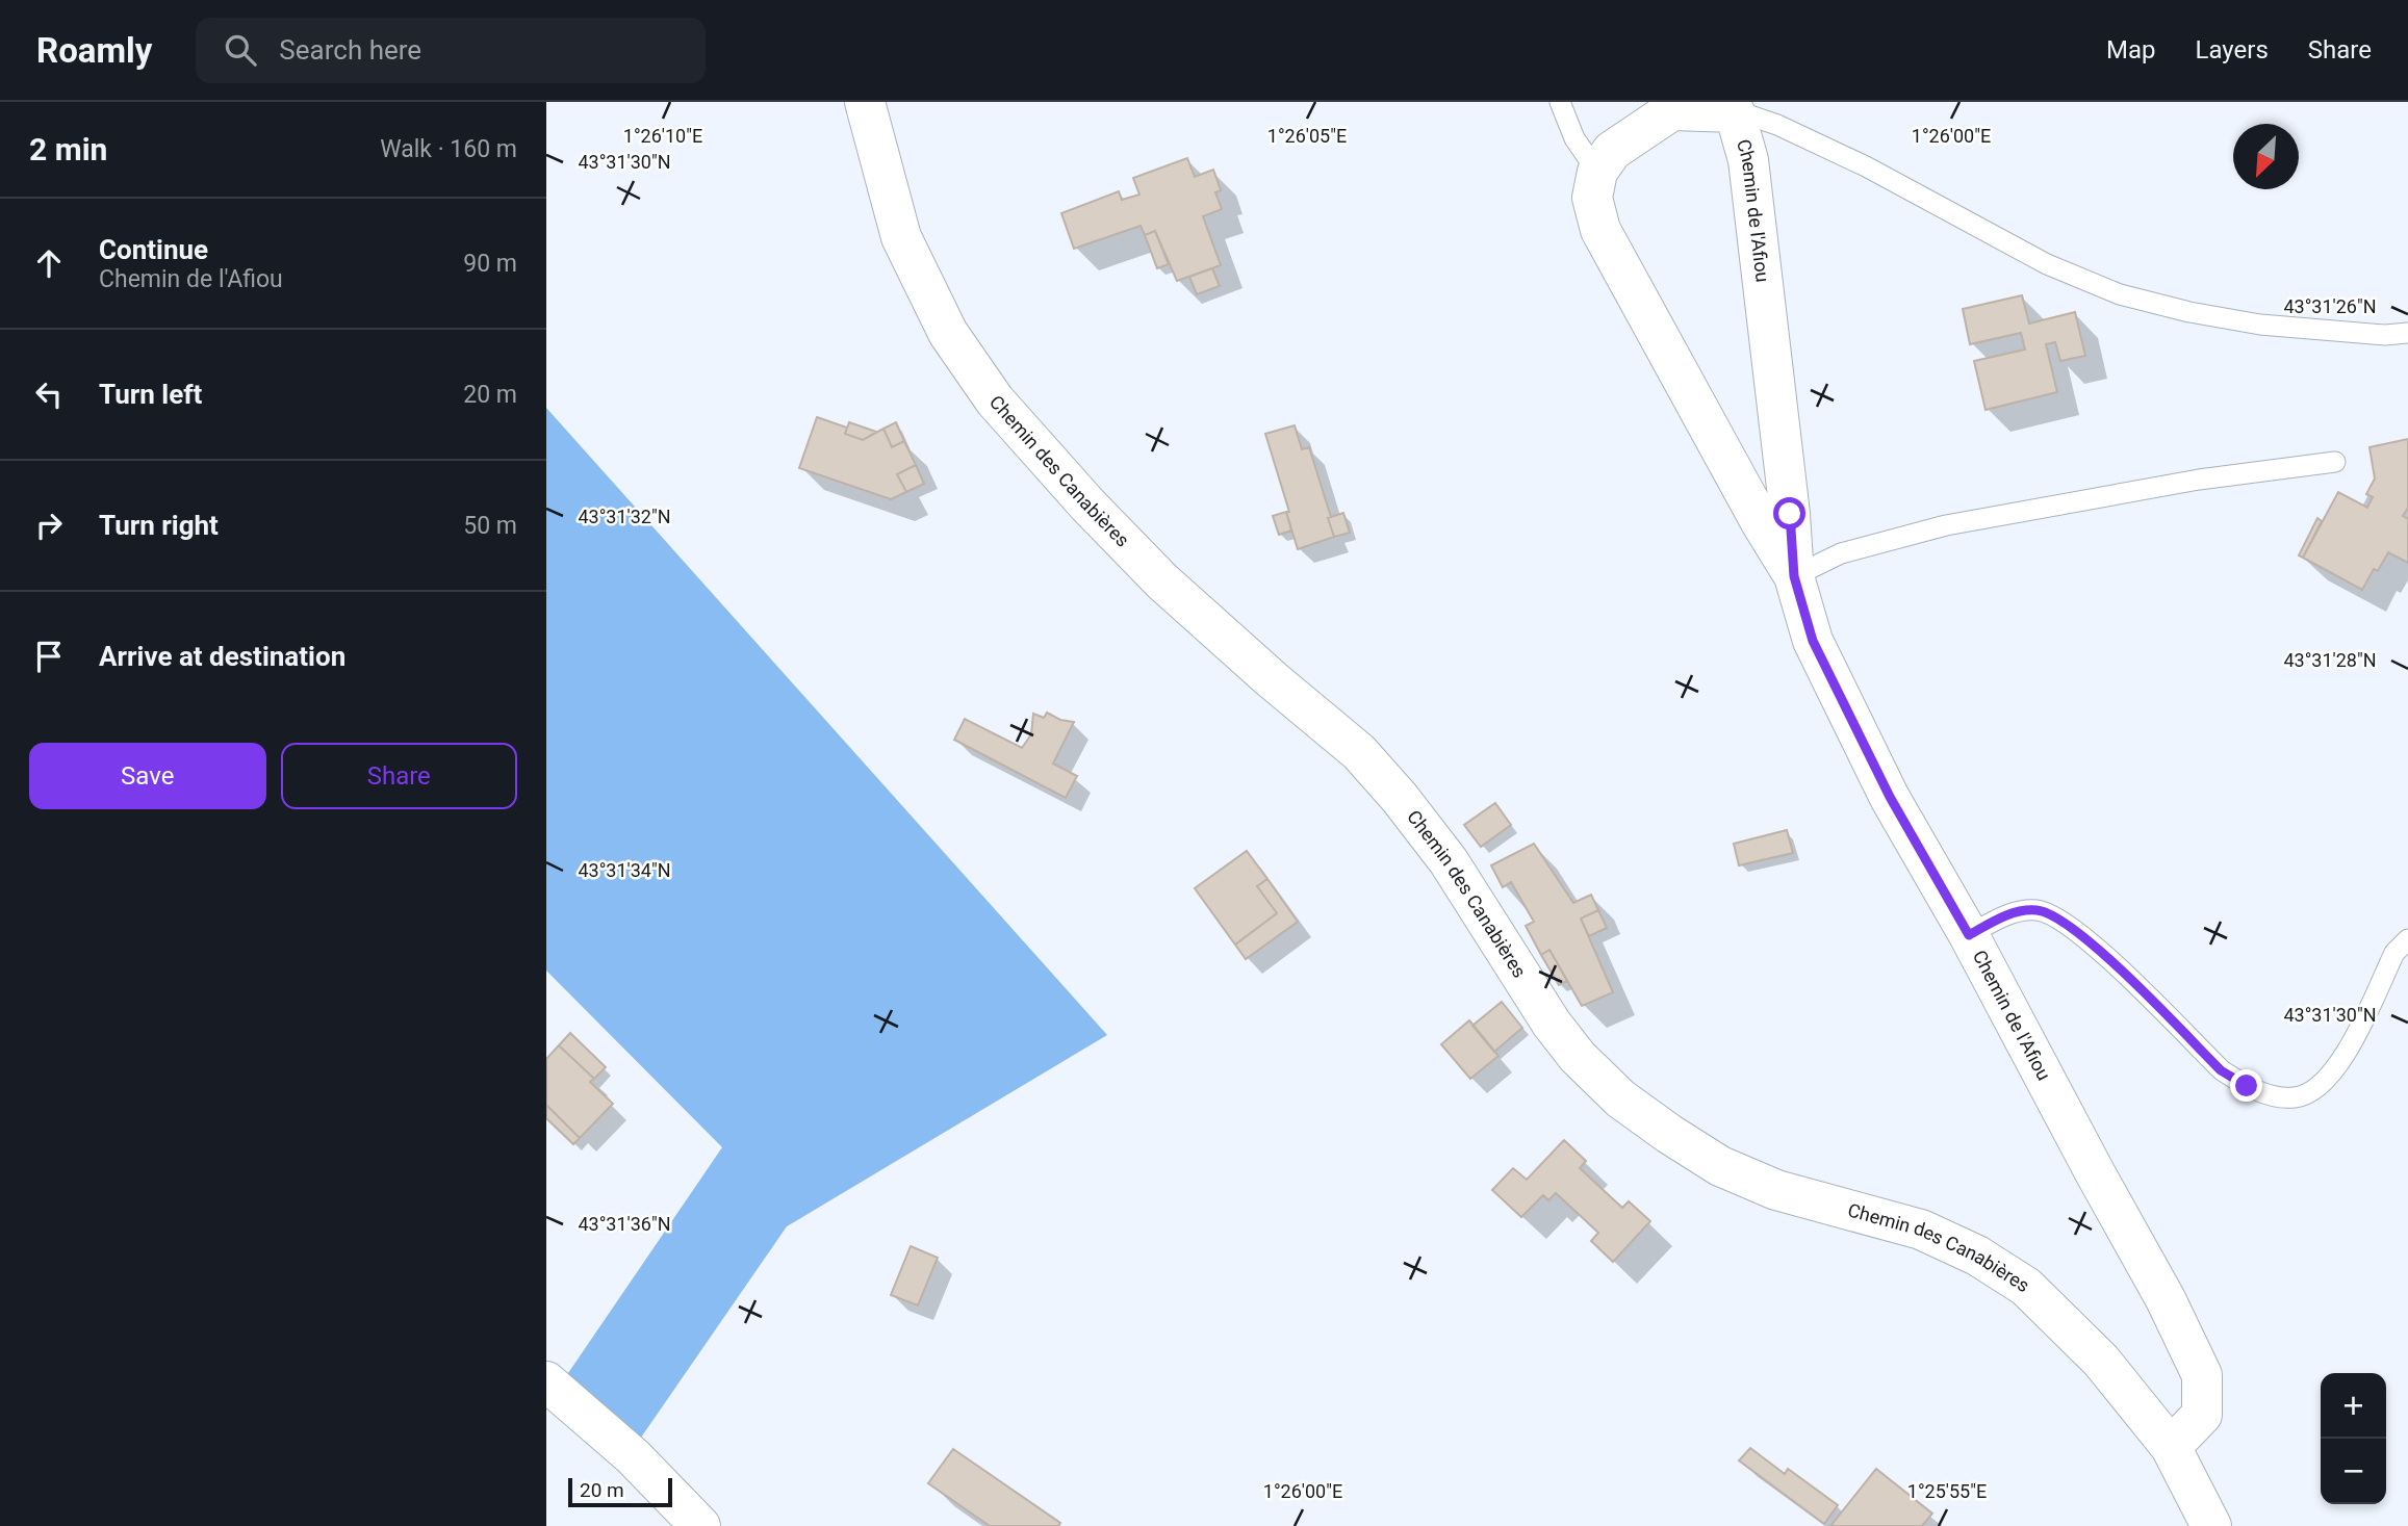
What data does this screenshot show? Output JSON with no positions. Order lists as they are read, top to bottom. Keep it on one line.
{"streets":{"street":["Chemin de l'Afiou","Chemin des Canabières"]},"crossings":[["Chemin de l'Afiou","Chemin des Canabières"]],"scale_bar":"20 m","north":"bottom left","page":{"header":"Roamly","search":"Search here","nav":["Map","Layers","Share"],"heading":["2 min","Walk · 160 m"],"list":[["Continue","Chemin de l'Afiou","90 m"],["Turn left","20 m"],["Turn right","50 m"],"Arrive at destination"],"buttons":["Save","Share"],"map_buttons":["+","−"],"scale":"20 m"},"coordinates":["1°26'10\"E","1°26'05\"E","1°26'00\"E","43°31'30\"N","43°31'26\"N","43°31'32\"N","43°31'28\"N","43°31'34\"N","43°31'36\"N","1°25'55\"E"]}
